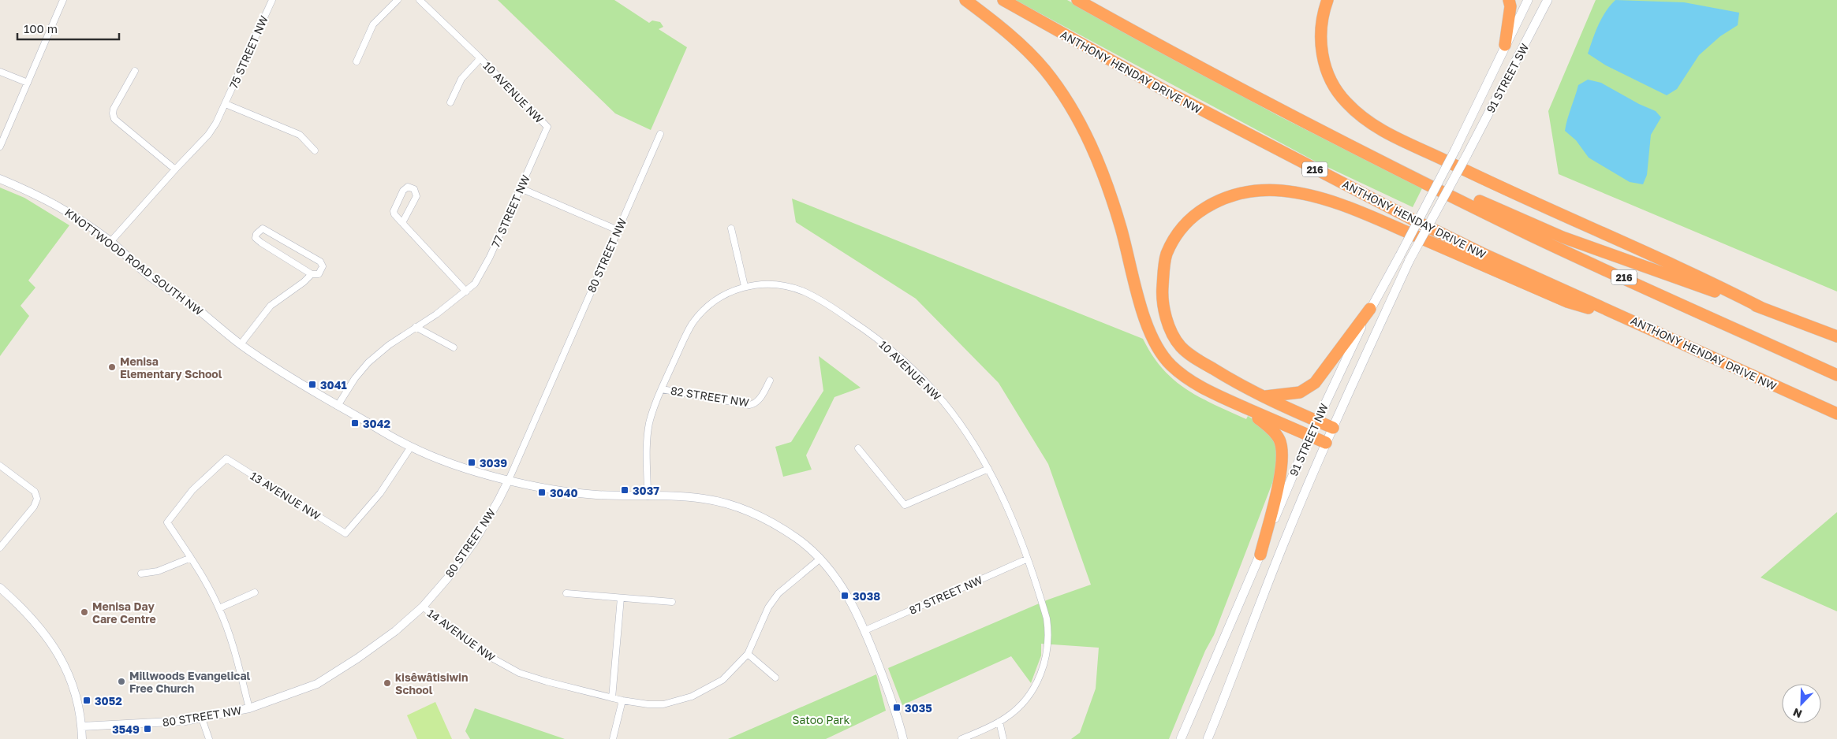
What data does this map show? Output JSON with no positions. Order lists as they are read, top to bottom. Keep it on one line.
{"streets":{"highway":["ANTHONY HENDAY DRIVE NW","216"],"main road":["91 STREET SW","91 STREET NW"],"street":["75 STREET NW","10 AVENUE NW","77 STREET NW","80 STREET NW","KNOTTWOOD ROAD SOUTH NW","82 STREET NW","13 AVENUE NW","87 STREET NW","14 AVENUE NW"]},"crossings":[["75 STREET NW","KNOTTWOOD ROAD SOUTH NW"],["91 STREET SW","91 STREET NW"],["10 AVENUE NW","77 STREET NW"],["10 AVENUE NW","82 STREET NW"],["10 AVENUE NW","87 STREET NW"],["77 STREET NW","KNOTTWOOD ROAD SOUTH NW"],["80 STREET NW","KNOTTWOOD ROAD SOUTH NW"],["80 STREET NW","14 AVENUE NW"],["KNOTTWOOD ROAD SOUTH NW","82 STREET NW"],["KNOTTWOOD ROAD SOUTH NW","13 AVENUE NW"],["KNOTTWOOD ROAD SOUTH NW","87 STREET NW"]],"parks":["Satoo Park"],"places":{"other":["Menisa Elementary School","Menisa Day Care Centre","Millwoods Evangelical Free Church","kisêwâtisiwin School"],"transit":["3041","3042","3039","3037","3040","3038","3052","3035","3549"]},"scale_bar":"100 m","north":"bottom left"}
